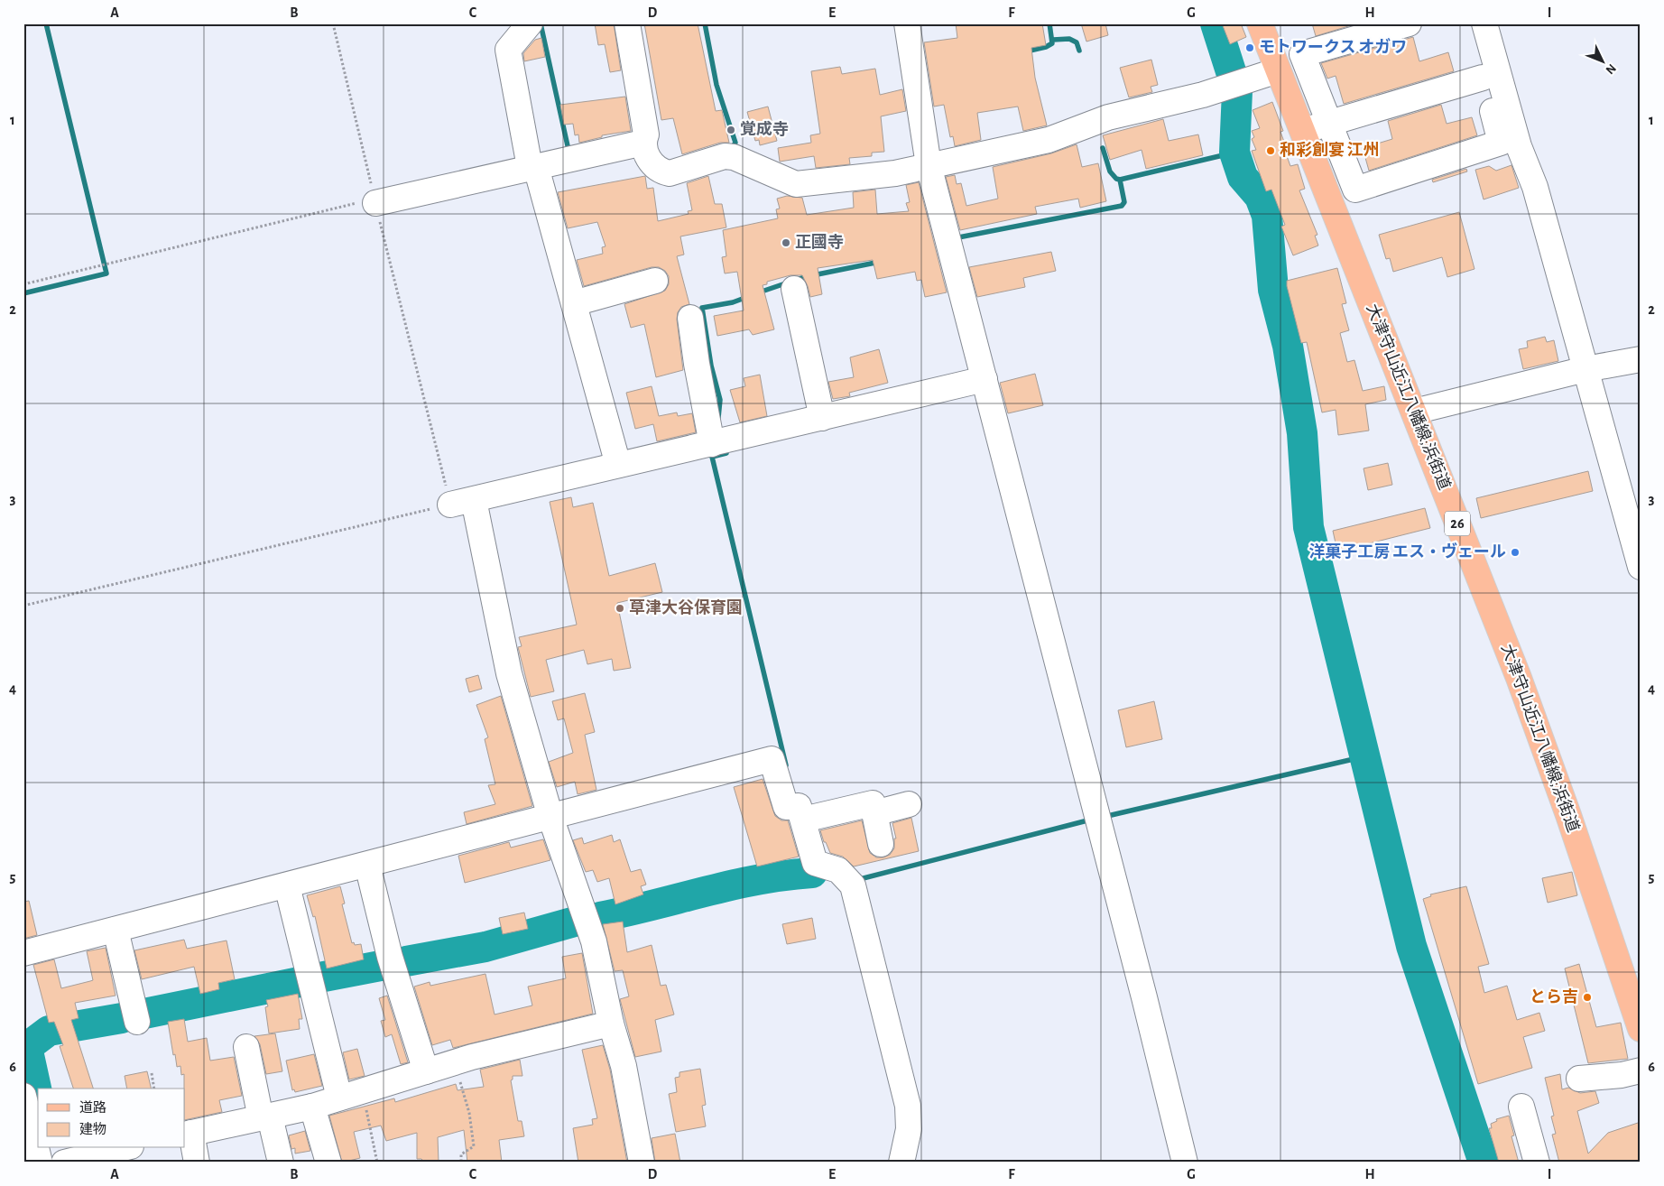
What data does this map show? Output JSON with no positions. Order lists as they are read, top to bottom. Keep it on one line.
{"streets":{"main road":["大津守山近江八幡線;浜街道","26"]},"places":["モトワークス オガワ","覚成寺","和彩創宴 江州","正國寺","洋菓子工房 エス・ヴェール","草津大谷保育園","とら吉"],"legend":["道路","建物"],"north":"bottom right","grid":{"columns":["A","B","C","D","E","F","G","H","I"],"rows":["1","2","3","4","5","6"]}}
